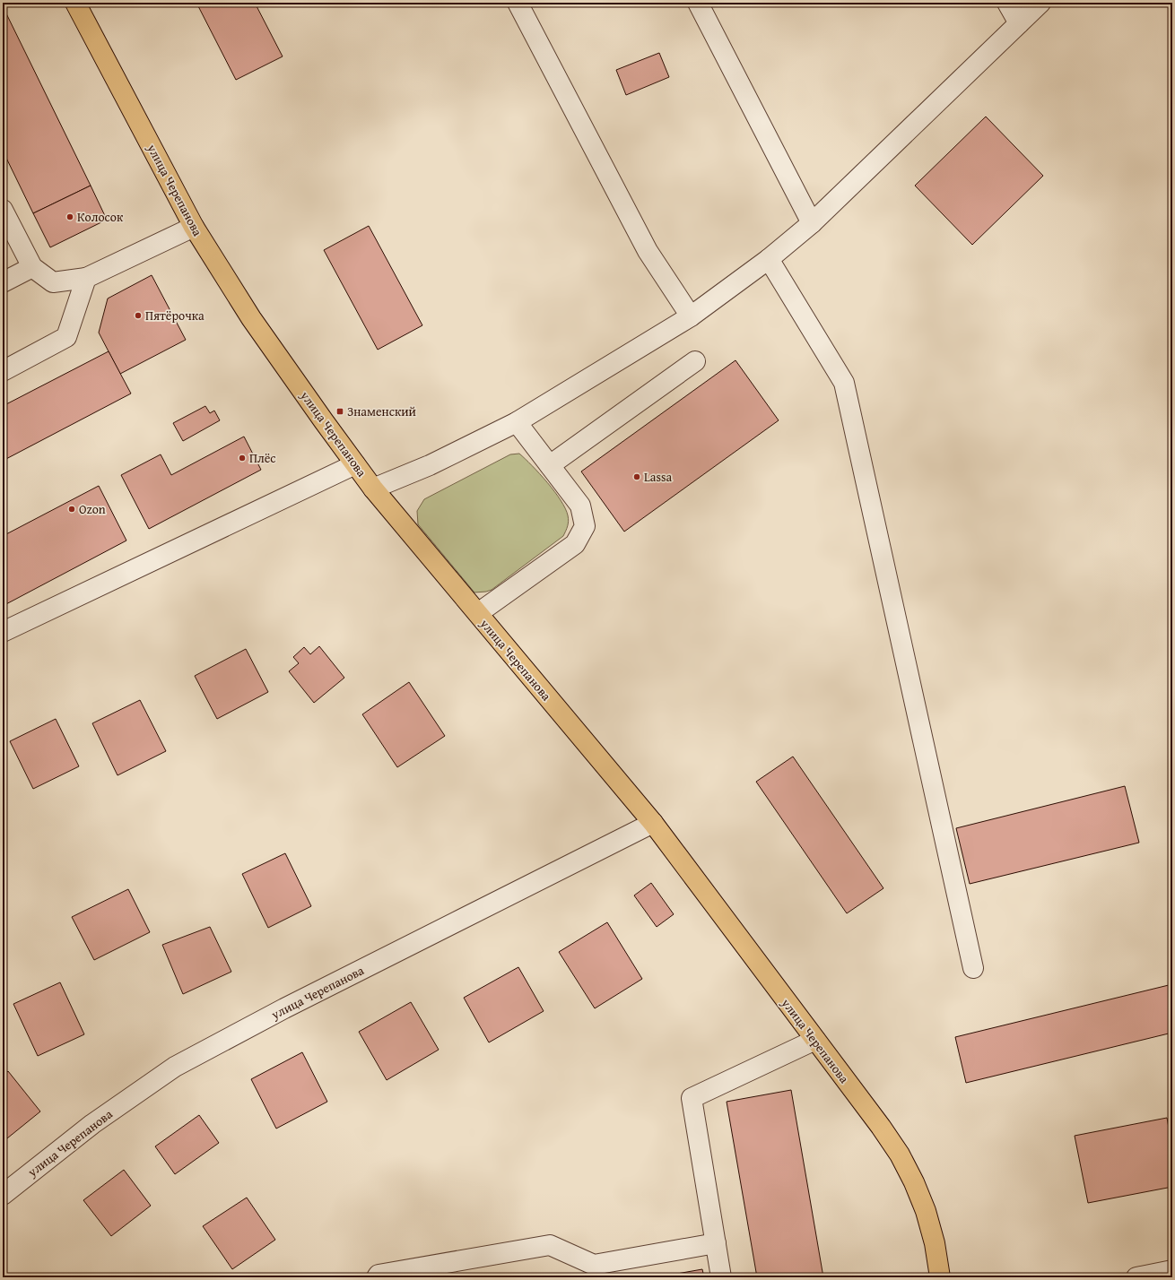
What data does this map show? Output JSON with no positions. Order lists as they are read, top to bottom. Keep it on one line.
{"streets":{"main road":["улица Черепанова"]},"places":{"other":["Колосок","Пятёрочка","Плёс","Lassa","Ozon"],"transit":["Знаменский"]}}
